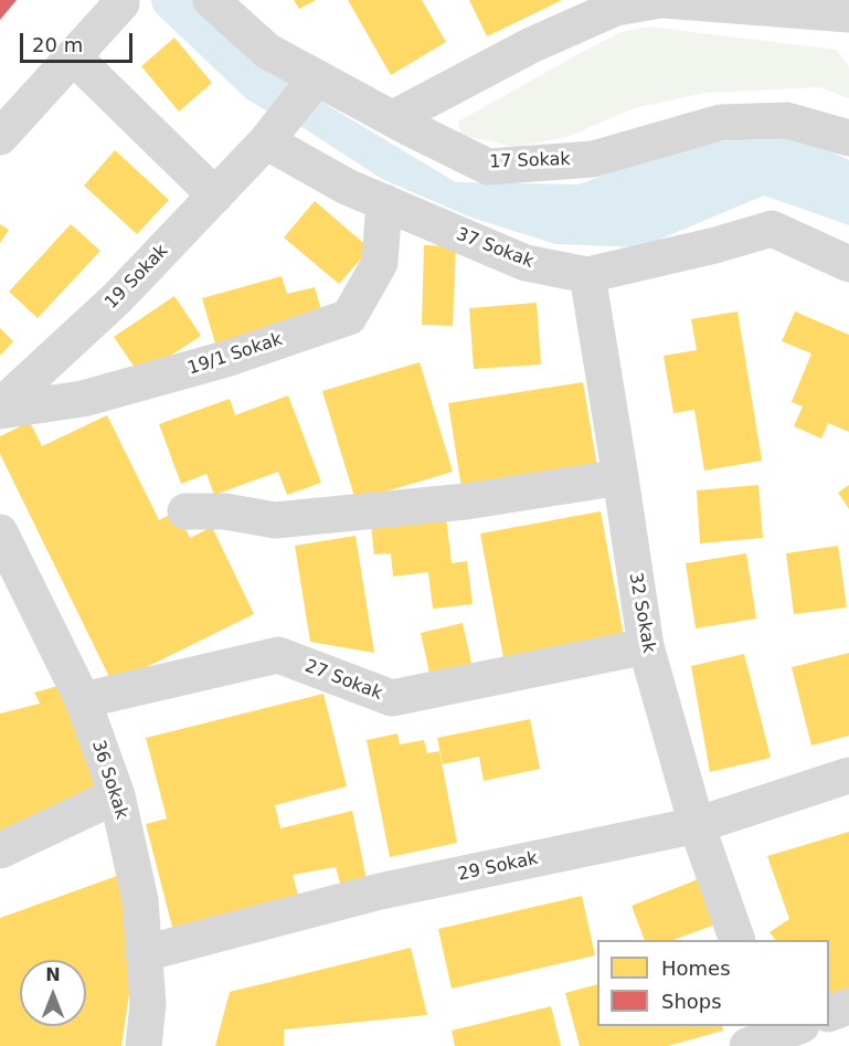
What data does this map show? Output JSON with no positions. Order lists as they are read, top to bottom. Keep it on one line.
{"streets":{"street":["17 Sokak","37 Sokak","19 Sokak","19/1 Sokak","32 Sokak","27 Sokak","36 Sokak","29 Sokak"]},"crossings":[["17 Sokak","19 Sokak"],["37 Sokak","19 Sokak"],["37 Sokak","19/1 Sokak"],["37 Sokak","32 Sokak"],["19 Sokak","19/1 Sokak"],["32 Sokak","27 Sokak"],["32 Sokak","29 Sokak"],["27 Sokak","36 Sokak"],["36 Sokak","29 Sokak"]],"legend":["Homes","Shops"],"scale_bar":"20 m","north":"top"}
